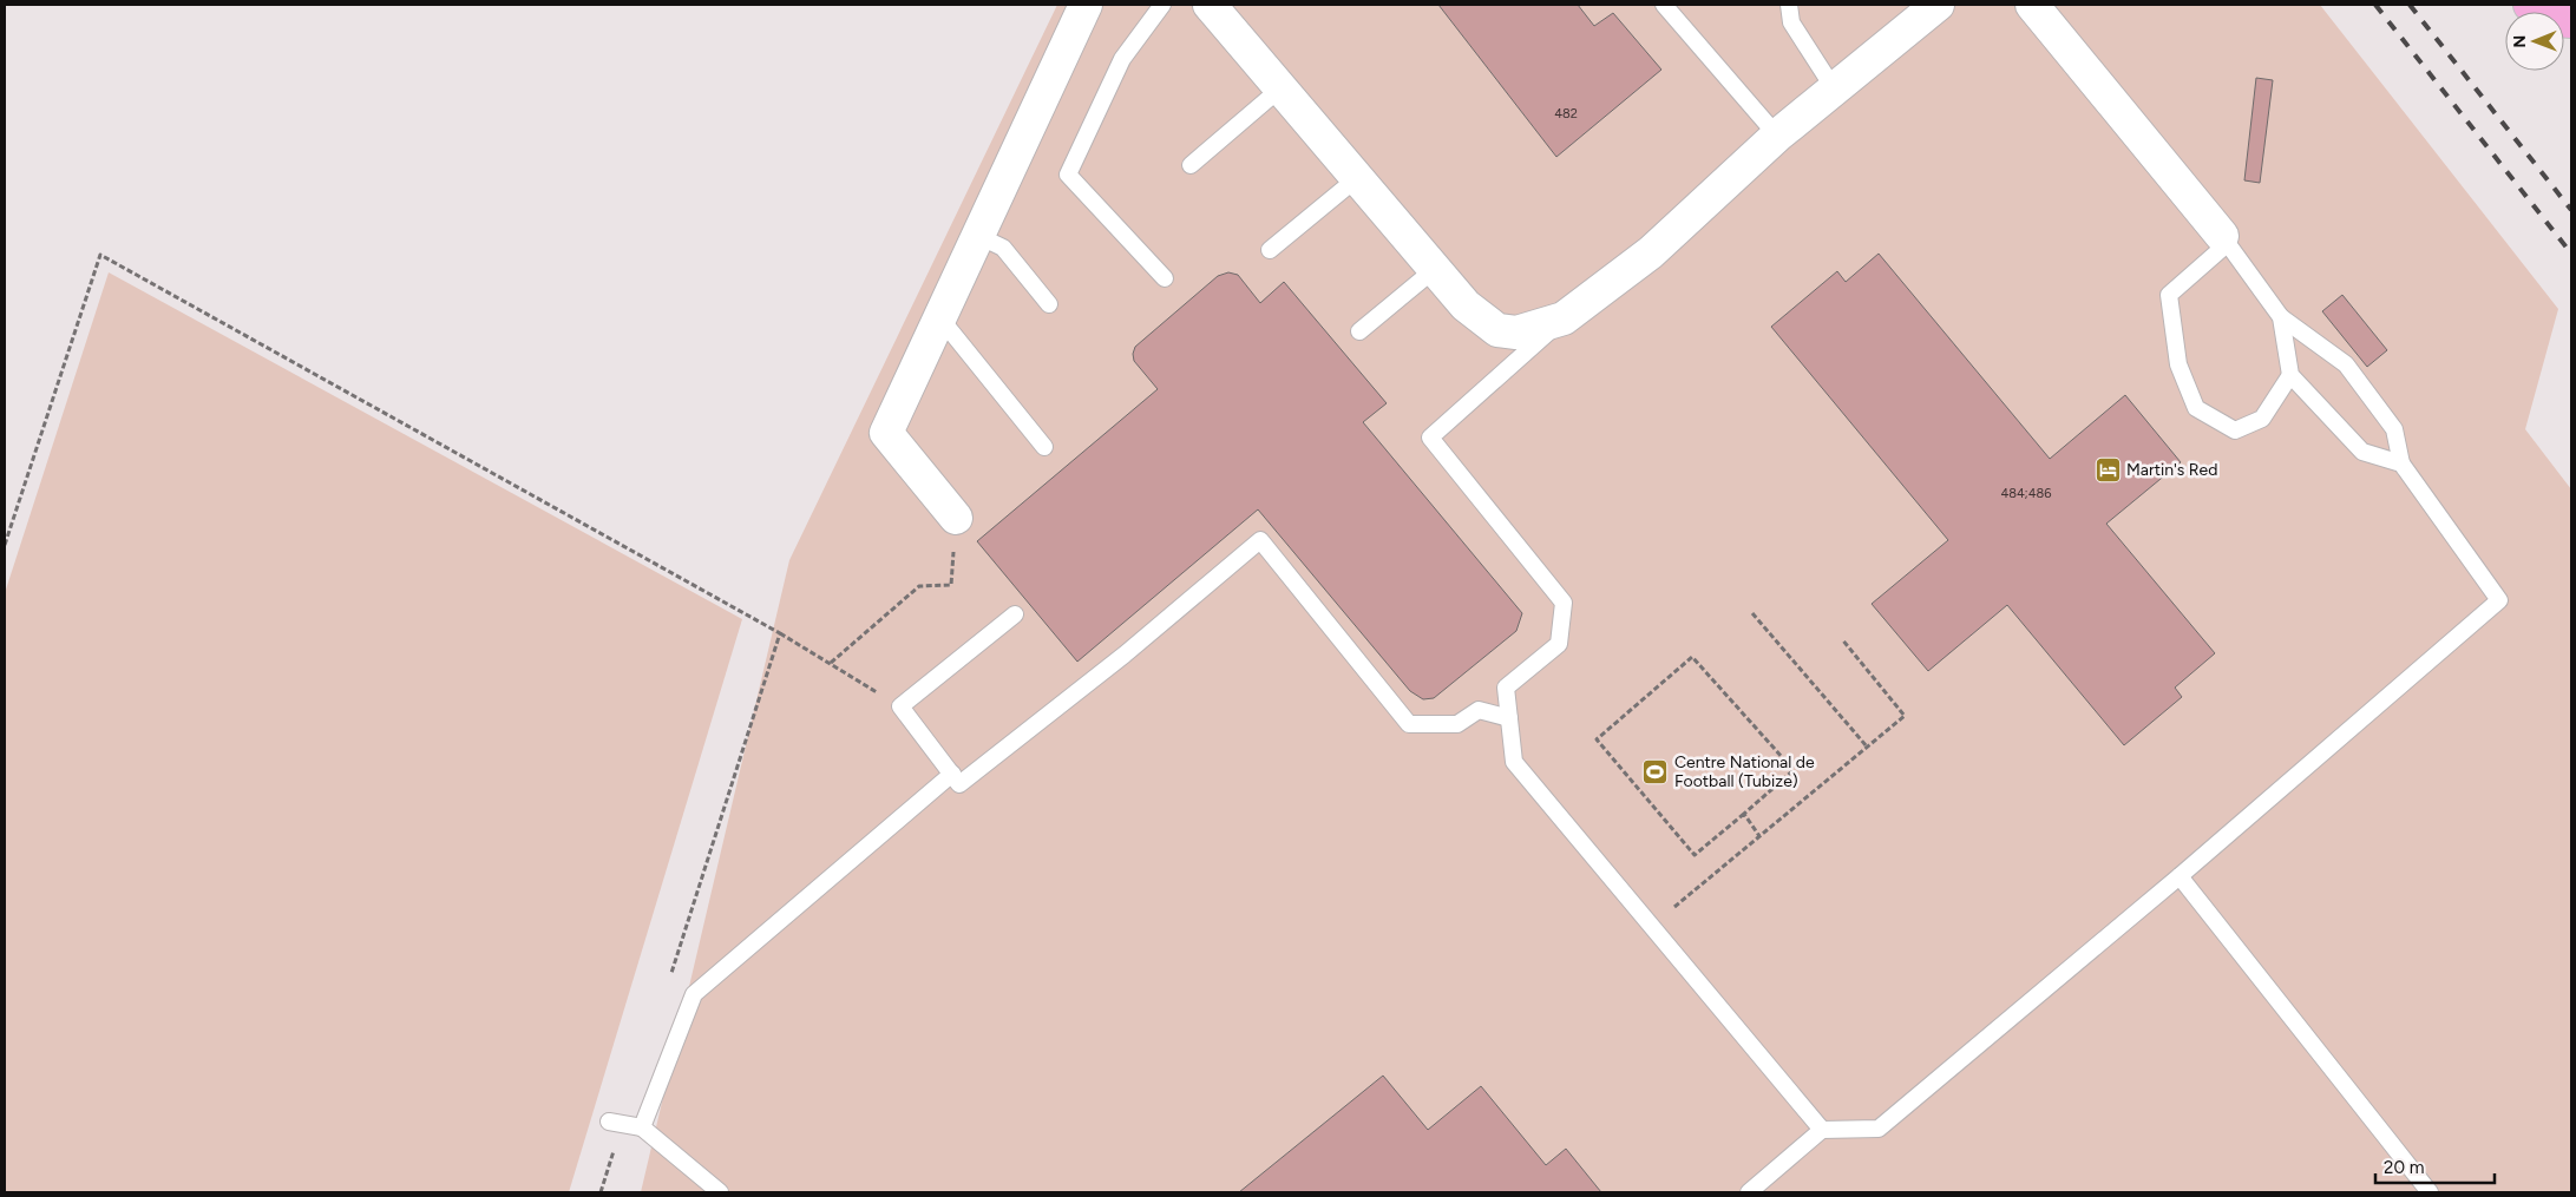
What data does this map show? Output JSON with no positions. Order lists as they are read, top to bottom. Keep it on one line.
{"places":{"hotel":["Martin's Red"],"sports":["Centre National de Football (Tubize)"]},"house_numbers":["482","484;486"],"scale_bar":"20 m","north":"left"}
